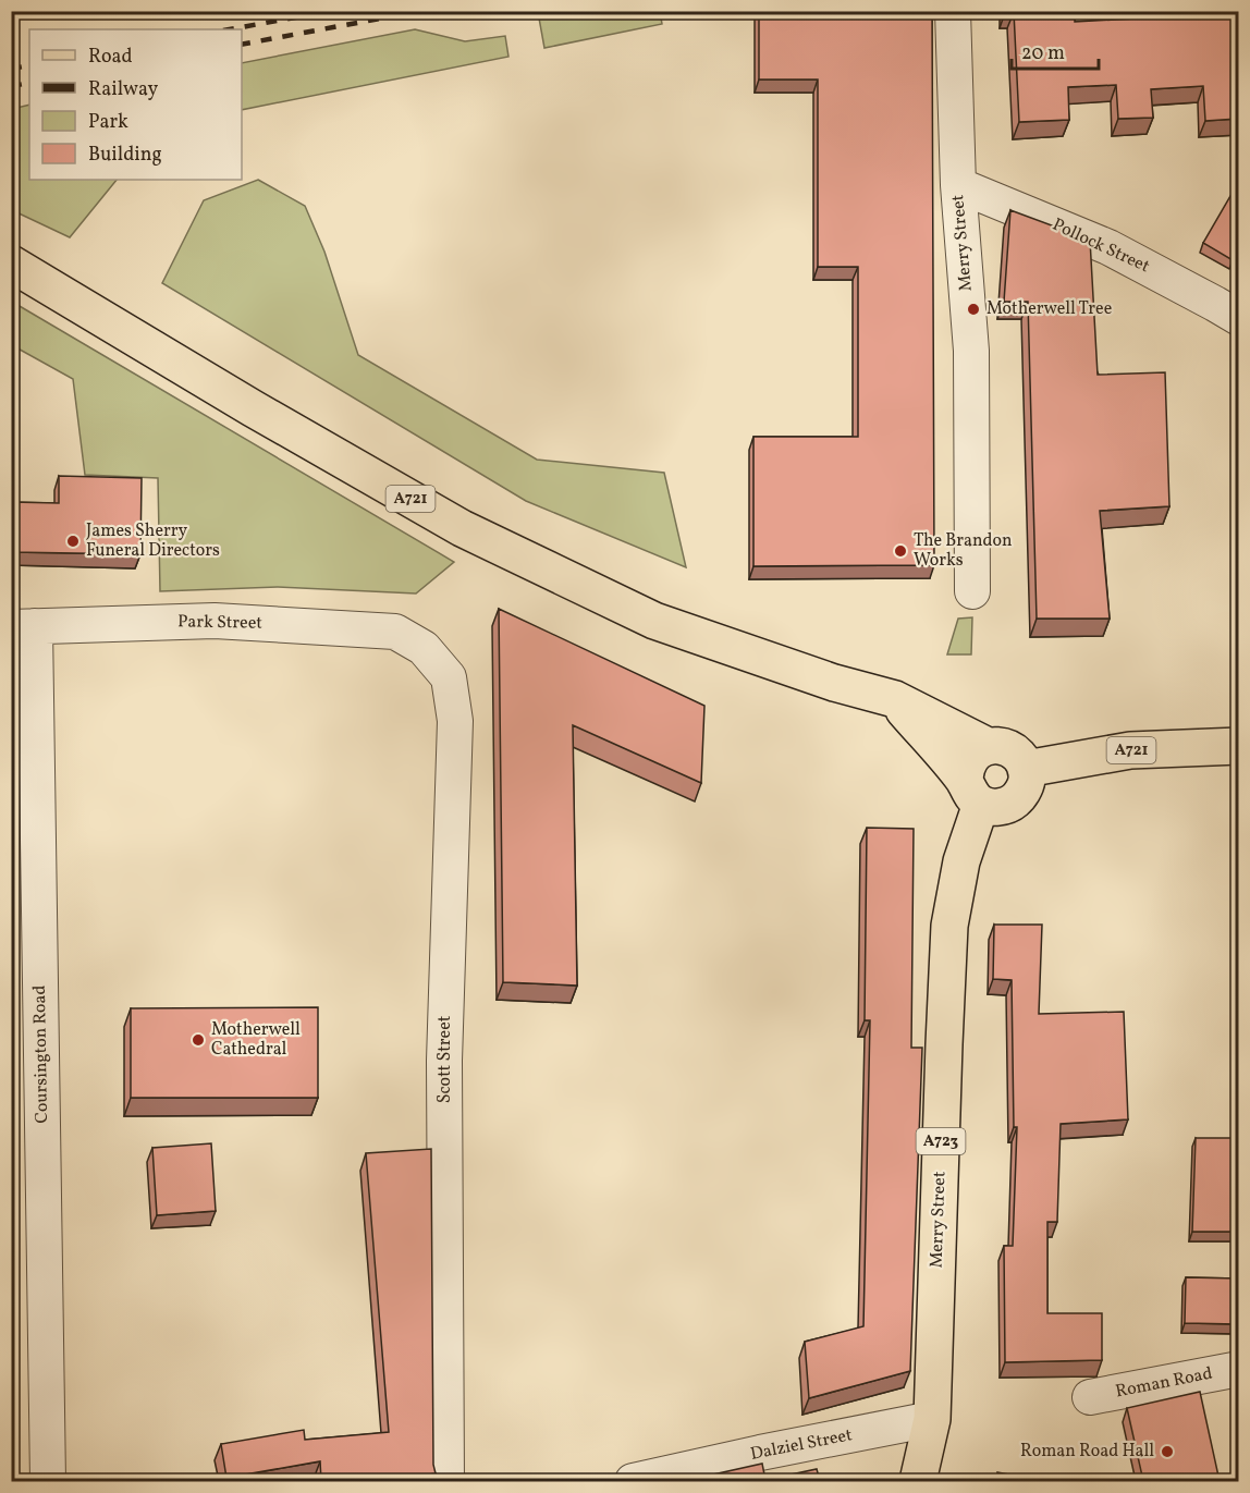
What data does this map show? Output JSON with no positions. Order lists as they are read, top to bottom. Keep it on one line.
{"streets":{"main road":["Merry Street","A721","A723"],"street":["Pollock Street","Park Street","Coursington Road","Scott Street","Roman Road","Dalziel Street"]},"crossings":[["Merry Street","Pollock Street"],["Merry Street","A721"],["Merry Street","Dalziel Street"],["Park Street","Coursington Road"],["Park Street","Scott Street"]],"places":["Motherwell Tree","James Sherry Funeral Directors","The Brandon Works","Motherwell Cathedral","Roman Road Hall"],"legend":["Road","Railway","Park","Building"],"scale_bar":"20 m"}
